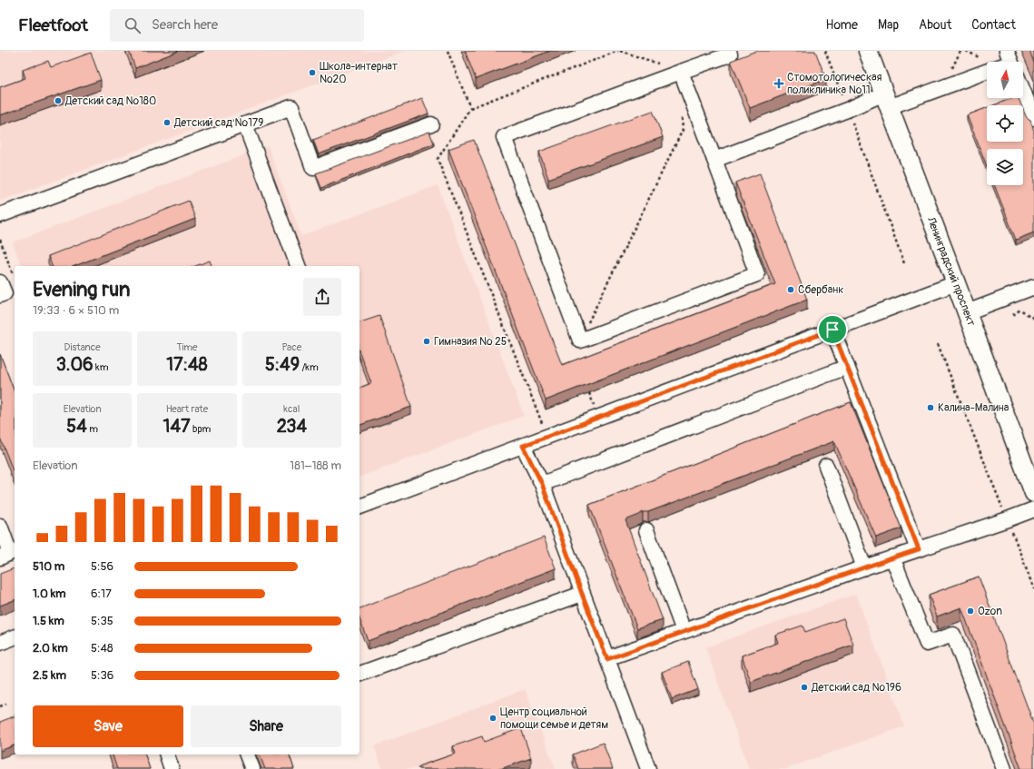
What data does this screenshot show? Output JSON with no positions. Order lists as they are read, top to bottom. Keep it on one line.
{"streets":{"main road":["Ленинградский проспект"]},"places":{"other":["Школа-интернат №20","Детский сад №180","Детский сад №179","Сбербанк","Гимназия № 25","Калина-Малина","Ozon","Детский сад №196","Центр социальной помощи семье и детям"],"health":["Стомотологическая поликлиника №11"]},"north":"top","page":{"header":"Fleetfoot","search":"Search here","nav":["Home","Map","About","Contact"],"heading":["Evening run","19:33 · 6 × 510 m"],"stats":[["Distance","3.06 km"],["Time","17:48"],["Pace","5:49 /km"],["Elevation","54 m"],["Heart rate","147 bpm"],["kcal","234"]],"chart":["Elevation","181–188 m"],"list":[{"name":"510 m","note":"5:56"},{"name":"1.0 km","note":"6:17"},{"name":"1.5 km","note":"5:35"},{"name":"2.0 km","note":"5:48"},{"name":"2.5 km","note":"5:36"}],"buttons":["Save","Share"]}}
